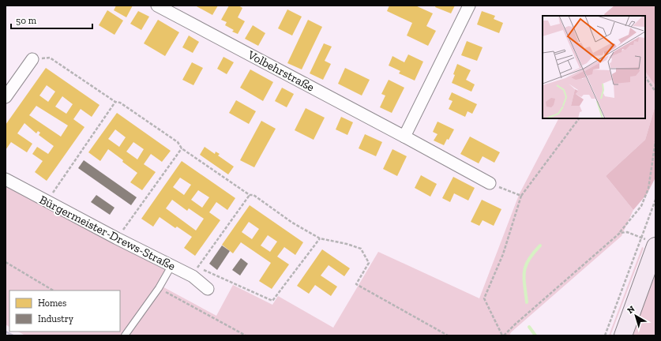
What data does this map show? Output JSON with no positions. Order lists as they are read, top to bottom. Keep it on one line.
{"streets":{"street":["Volbehrstraße","Bürgermeister-Drews-Straße"]},"legend":["Homes","Industry"],"scale_bar":"50 m","north":"top left"}
